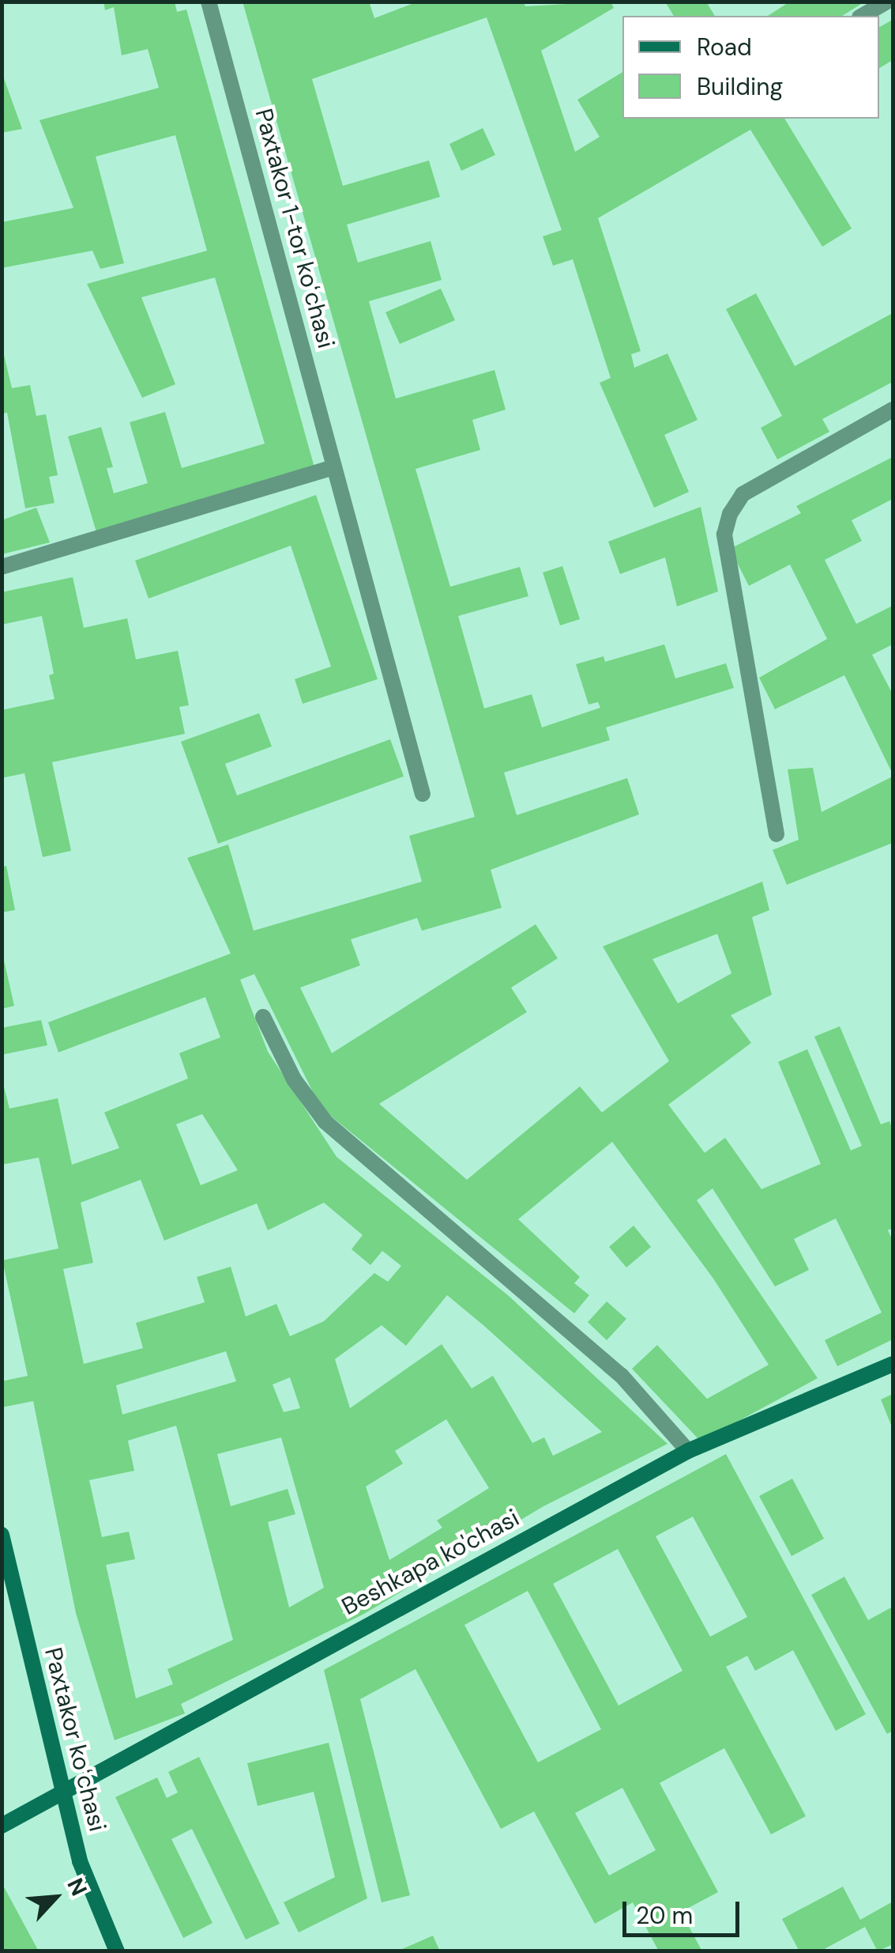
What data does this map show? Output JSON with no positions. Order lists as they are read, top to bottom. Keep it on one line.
{"streets":{"street":["Paxtakor 1-tor koʻchasi","Beshkapa ko'chasi","Paxtakor koʻchasi"]},"crossings":[["Beshkapa ko'chasi","Paxtakor koʻchasi"]],"legend":["Road","Building"],"scale_bar":"20 m","north":"top right"}
